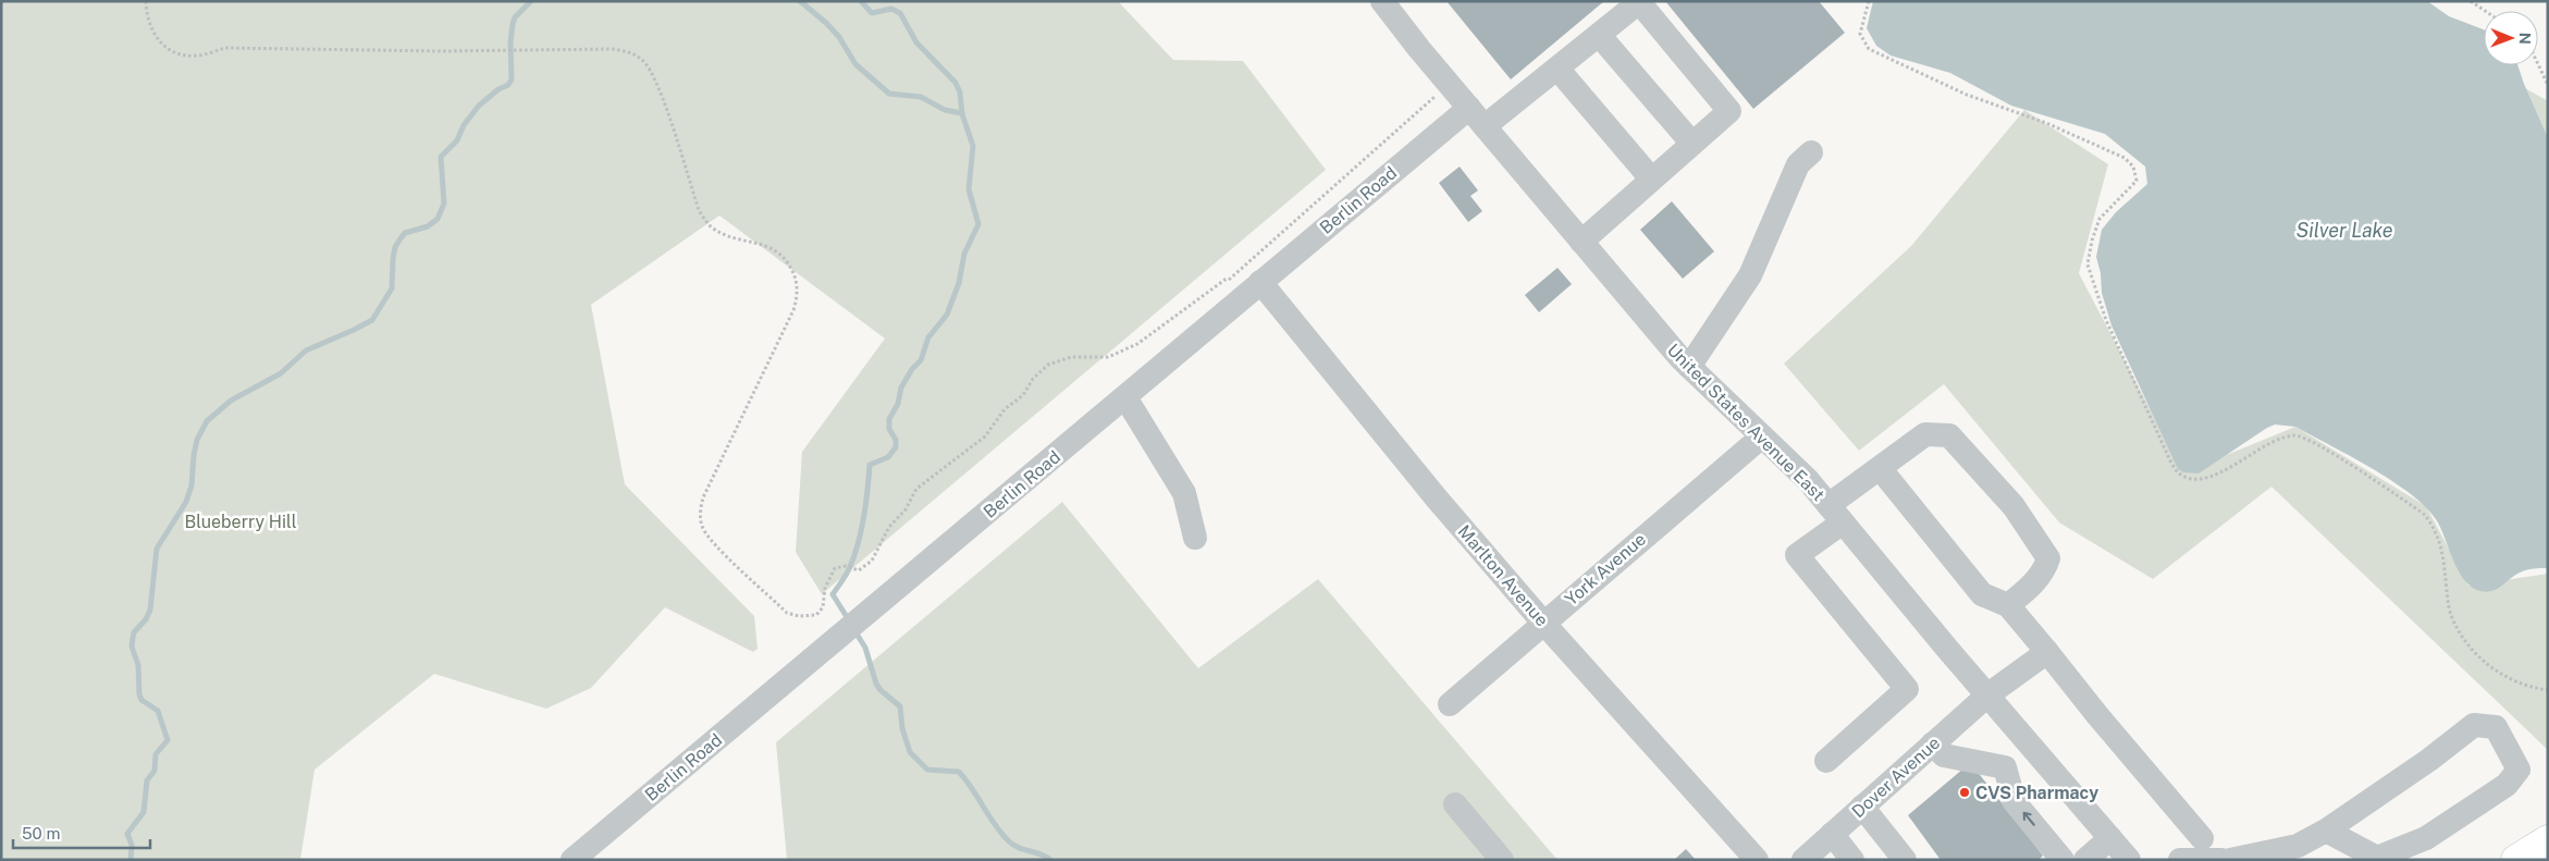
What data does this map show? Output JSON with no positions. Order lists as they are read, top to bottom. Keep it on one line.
{"streets":{"street":["Berlin Road","United States Avenue East","York Avenue","Marlton Avenue","Dover Avenue"]},"crossings":[["Berlin Road","United States Avenue East"],["Berlin Road","Marlton Avenue"],["United States Avenue East","York Avenue"],["United States Avenue East","Dover Avenue"],["York Avenue","Marlton Avenue"]],"water":["Silver Lake"],"parks":["Blueberry Hill"],"places":["CVS Pharmacy"],"scale_bar":"50 m","north":"right"}
